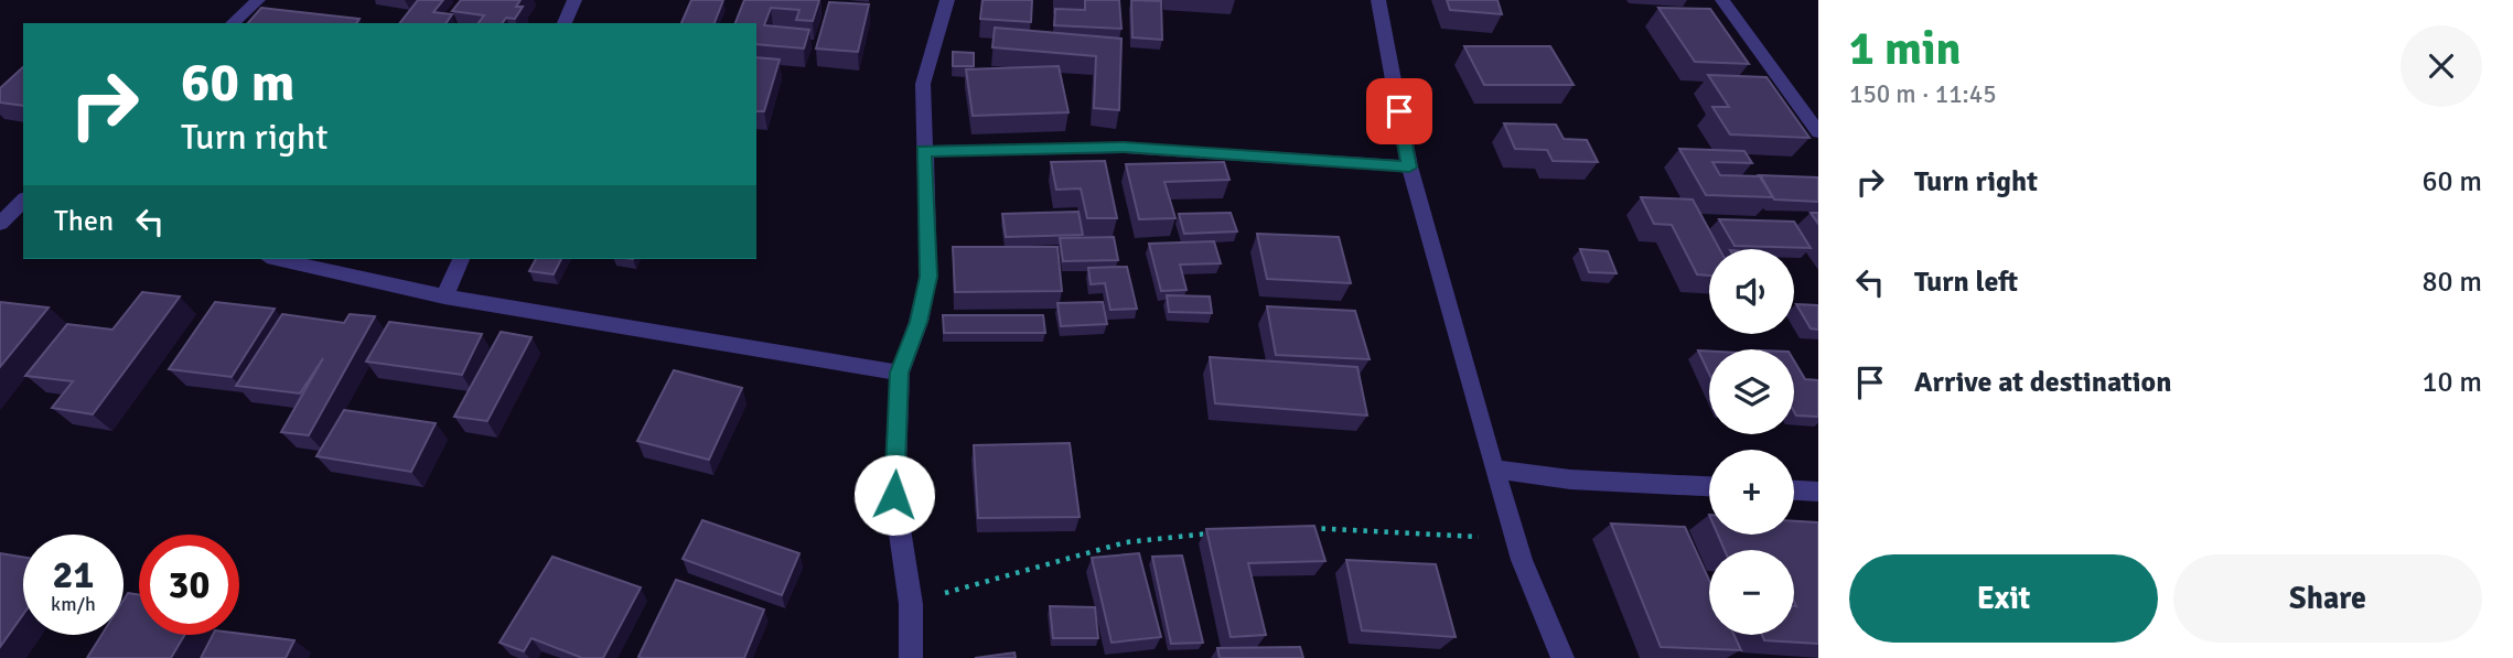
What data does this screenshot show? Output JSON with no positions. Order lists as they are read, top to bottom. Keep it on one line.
{"page":{"heading":["1 min","150 m · 11:45"],"turn":["60 m","Turn right"],"list":[{"name":"Turn right","value":"60 m"},{"name":"Turn left","value":"80 m"},{"name":"Arrive at destination","value":"10 m"}],"then":"Then","map_buttons":["+","−"],"speed":"21 km/h","limit":"30","buttons":["Exit","Share"]}}
